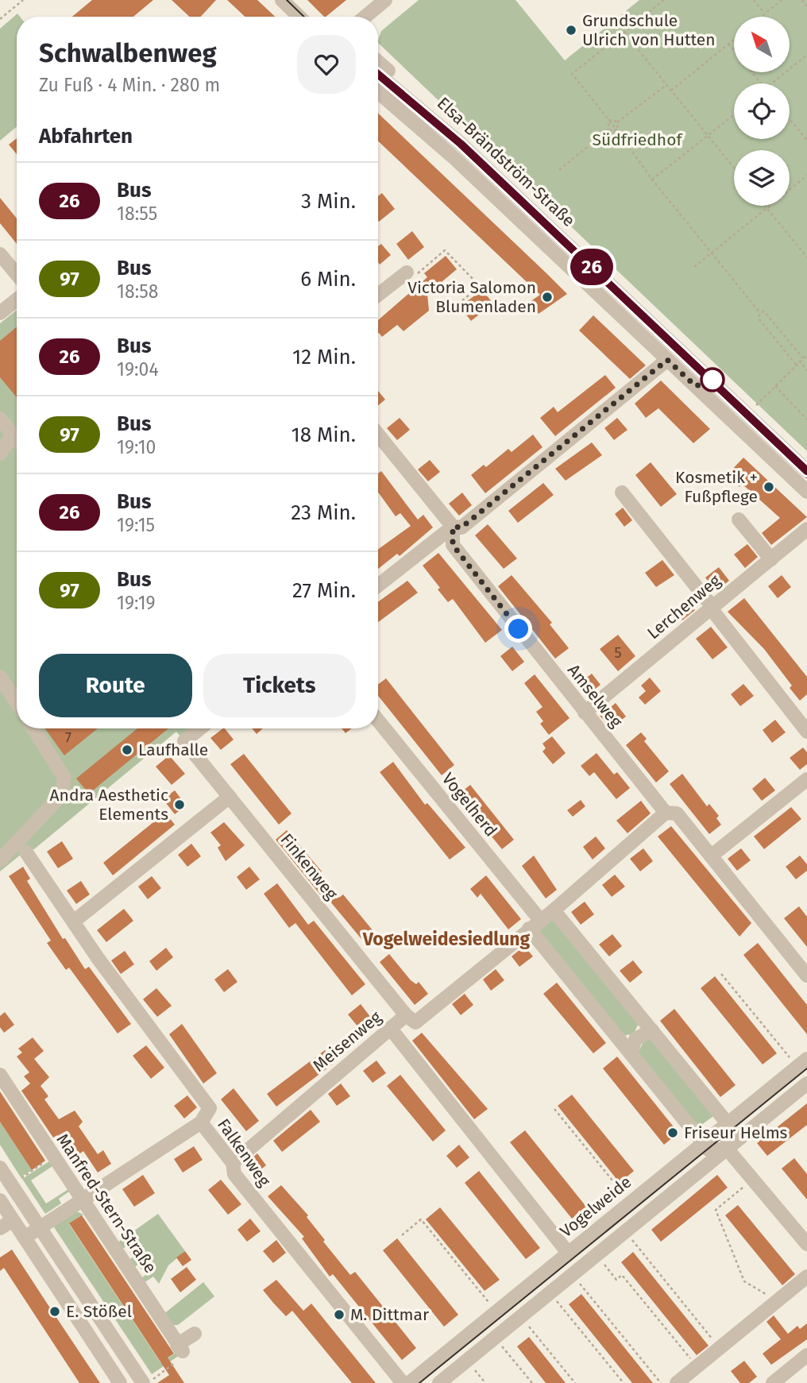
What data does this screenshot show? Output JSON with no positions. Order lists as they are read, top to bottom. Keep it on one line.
{"streets":{"street":["Elsa-Brändström-Straße","Lerchenweg","Amselweg","Vogelherd","Finkenweg","Meisenweg","Falkenweg","Manfred-Stern-Straße","Vogelweide"]},"crossings":[["Lerchenweg","Amselweg"],["Amselweg","Meisenweg"],["Vogelherd","Meisenweg"],["Vogelherd","Vogelweide"],["Finkenweg","Meisenweg"],["Meisenweg","Falkenweg"]],"districts":["Vogelweidesiedlung"],"parks":["Südfriedhof"],"places":["Grundschule Ulrich von Hutten","Victoria Salomon Blumenladen","Kosmetik + Fußpflege","Laufhalle","Andra Aesthetic Elements","Friseur Helms","E. Stößel","M. Dittmar"],"lines":["bus line 26"],"house_numbers":["5","7"],"north":"top left","page":{"on_map":"26","heading":[["Schwalbenweg","Zu Fuß · 4 Min. · 280 m"],"Abfahrten"],"list":[{"mark":"26","name":"Bus","note":"18:55","value":"3 Min."},{"mark":"97","name":"Bus","note":"18:58","value":"6 Min."},{"mark":"26","name":"Bus","note":"19:04","value":"12 Min."},{"mark":"97","name":"Bus","note":"19:10","value":"18 Min."},{"mark":"26","name":"Bus","note":"19:15","value":"23 Min."},{"mark":"97","name":"Bus","note":"19:19","value":"27 Min."}],"buttons":["Route","Tickets"]}}
